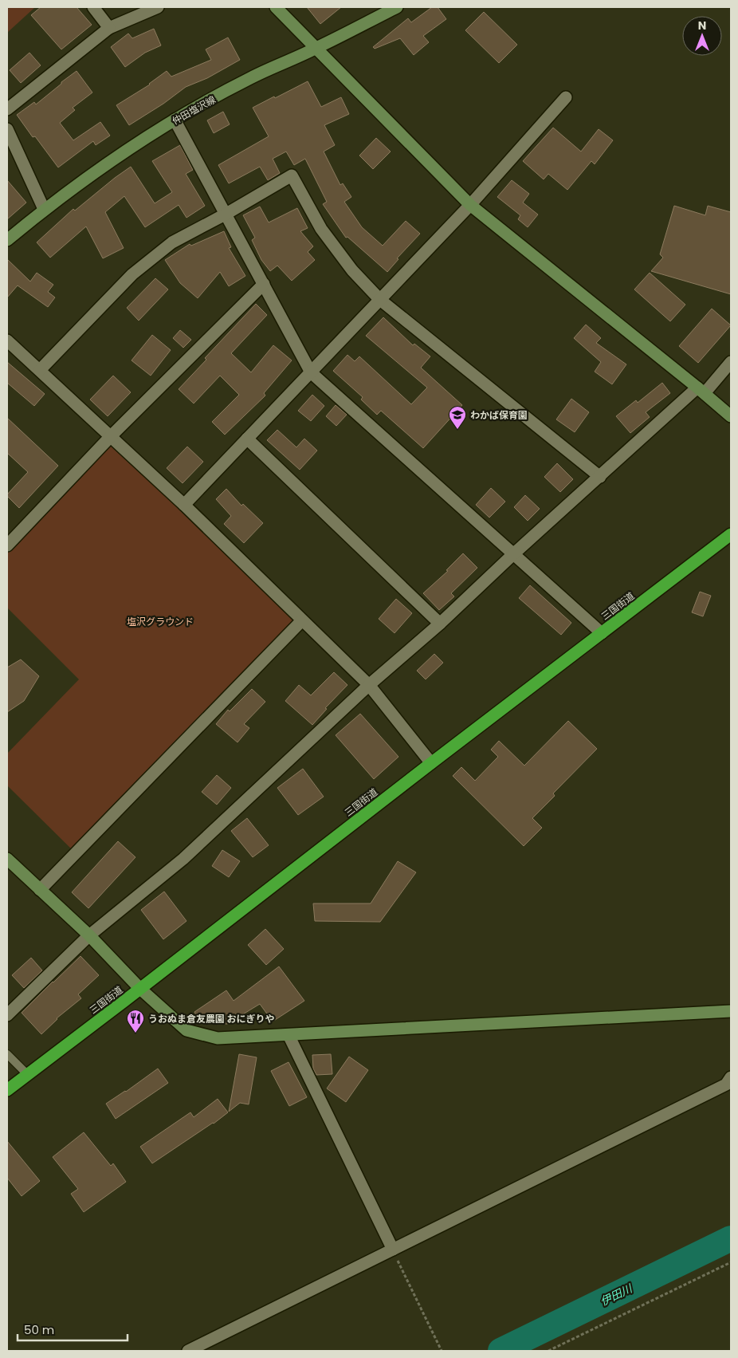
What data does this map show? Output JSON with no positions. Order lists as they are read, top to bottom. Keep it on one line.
{"streets":{"highway":["三国街道"],"street":["仲田塩沢線"]},"water":["伊田川"],"parks":["塩沢グラウンド"],"places":{"school or university":["わかば保育園"],"restaurant":["うおぬま倉友農園 おにぎりや"]},"scale_bar":"50 m","north":"top"}
